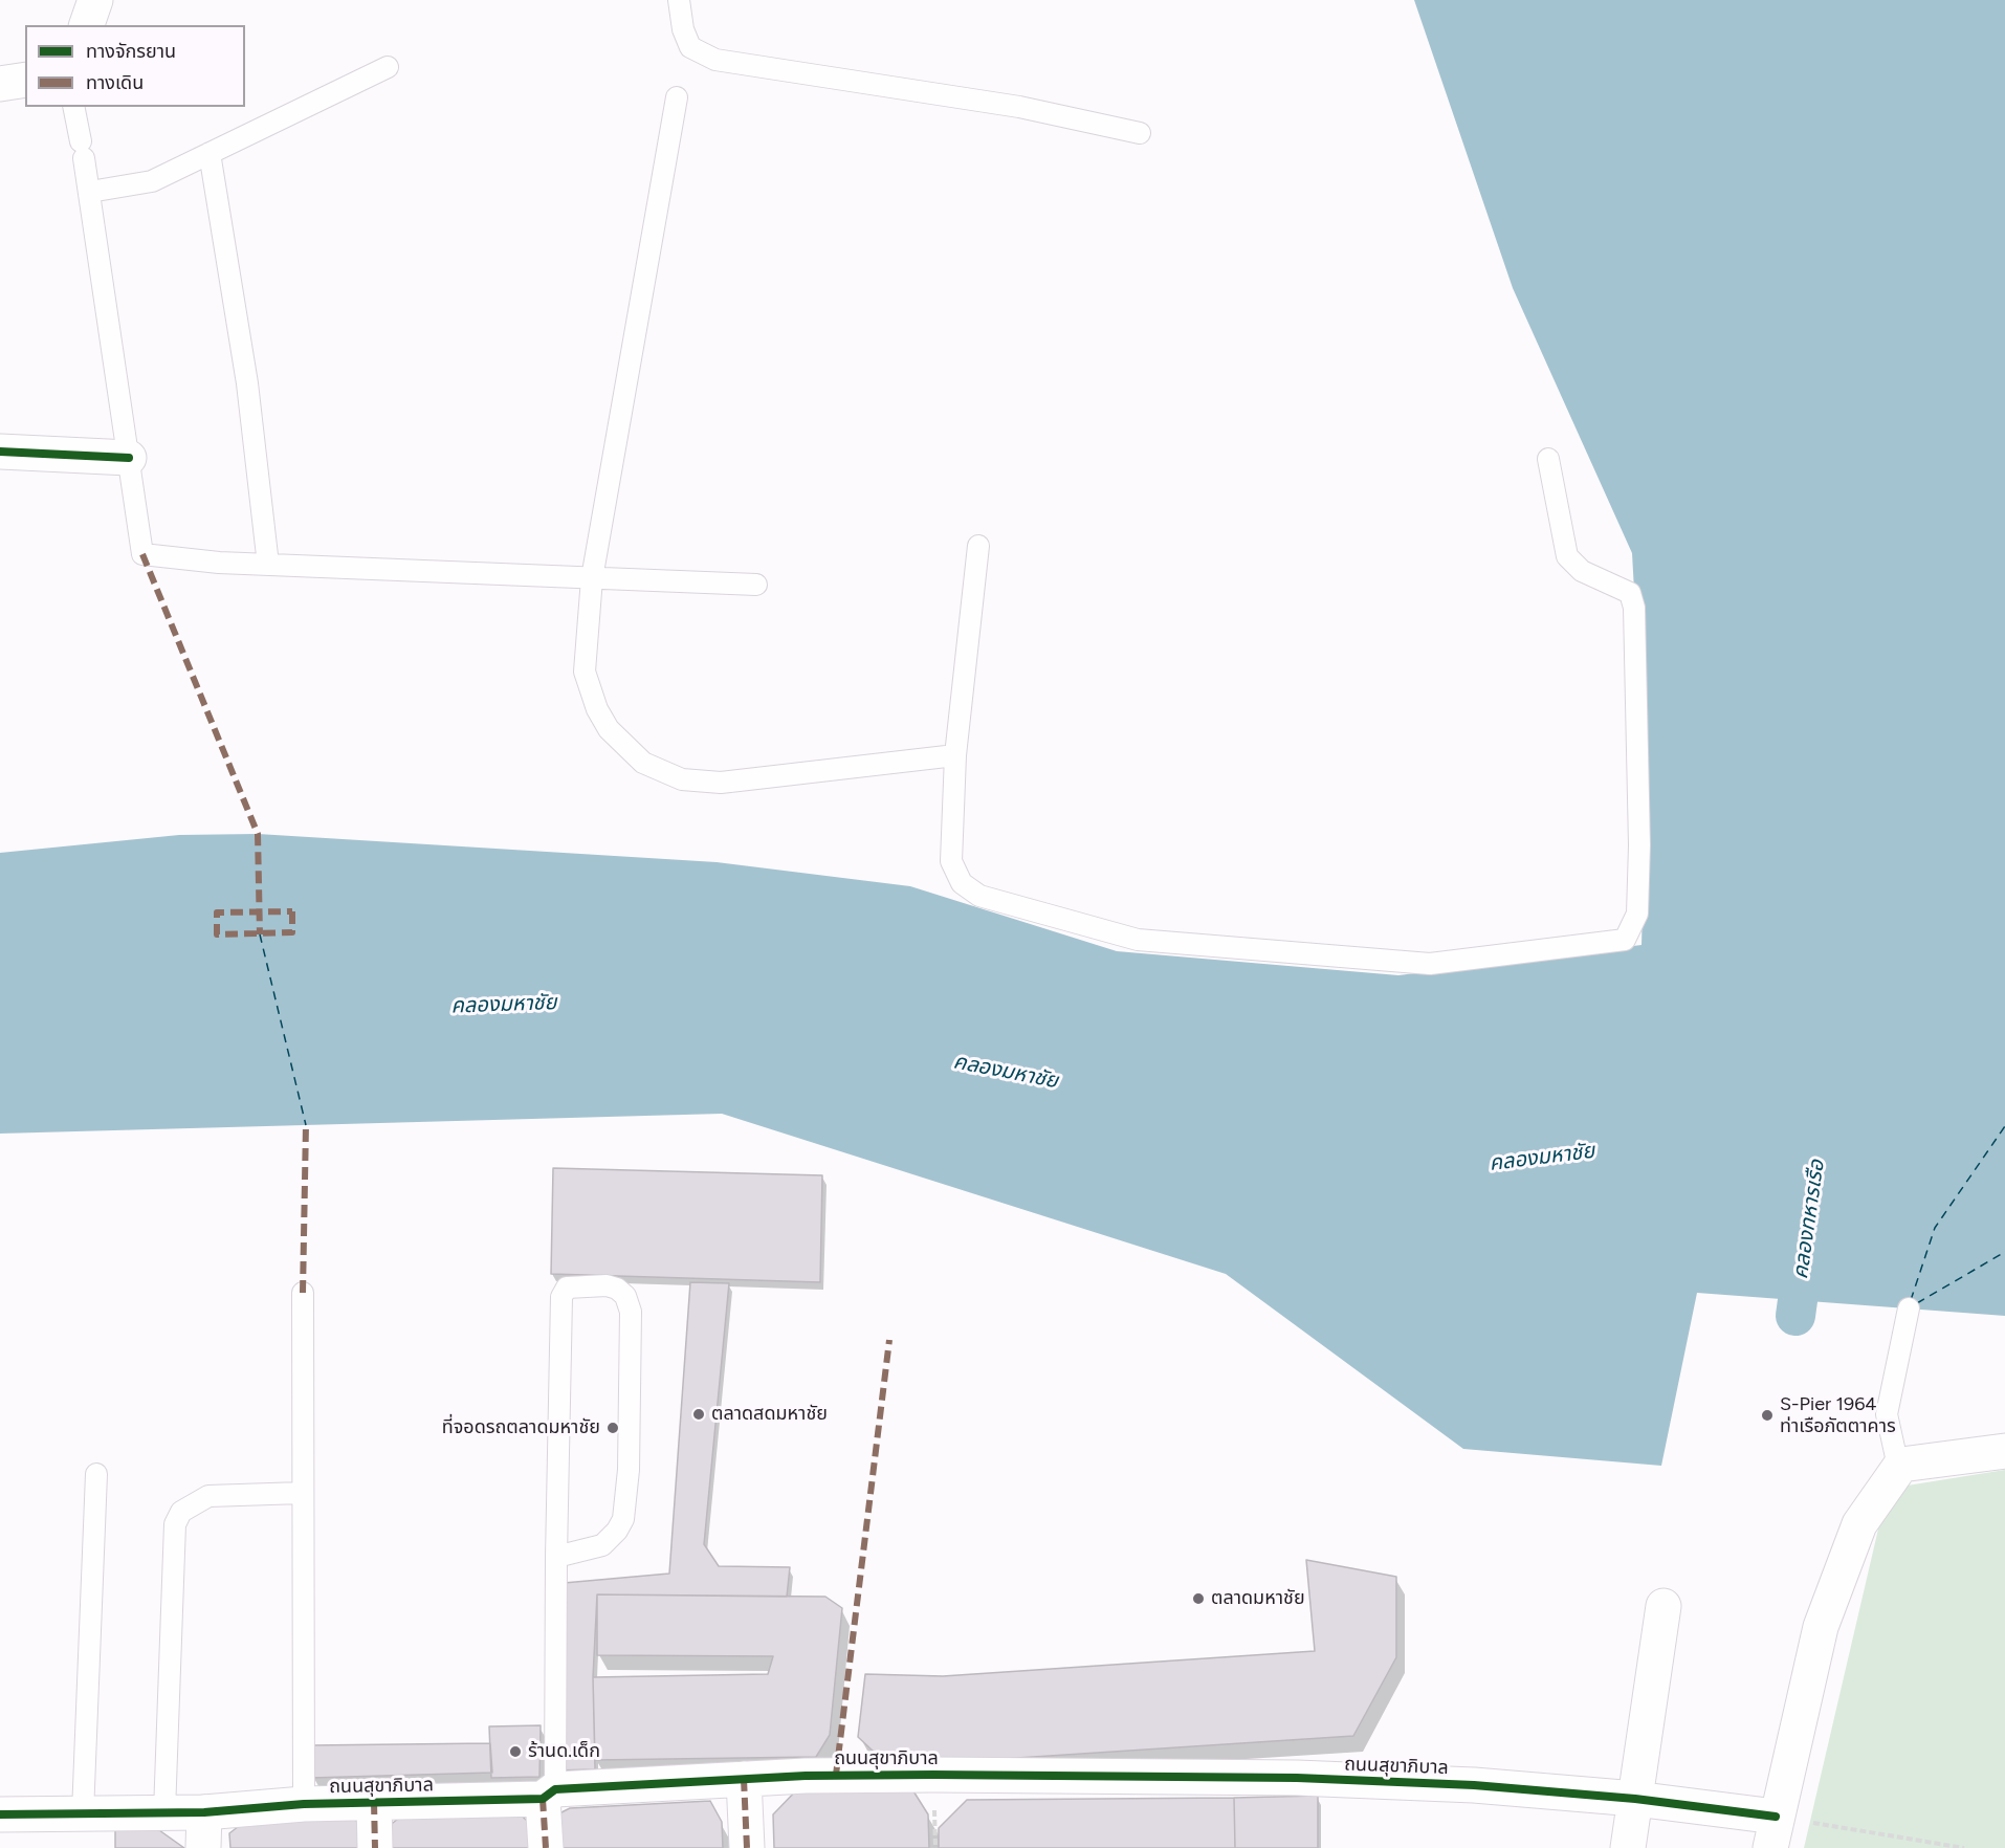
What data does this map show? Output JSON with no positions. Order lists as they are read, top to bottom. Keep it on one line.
{"streets":{"street":["ถนนสุขาภิบาล"]},"water":["คลองมหาชัย","คลองทหารเรือ"],"places":["ตลาดสดมหาชัย","S-Pier 1964 ท่าเรือภัตตาคาร","ที่จอดรถตลาดมหาชัย","ตลาดมหาชัย","ร้านด.เด็ก"],"legend":["ทางจักรยาน","ทางเดิน"]}
